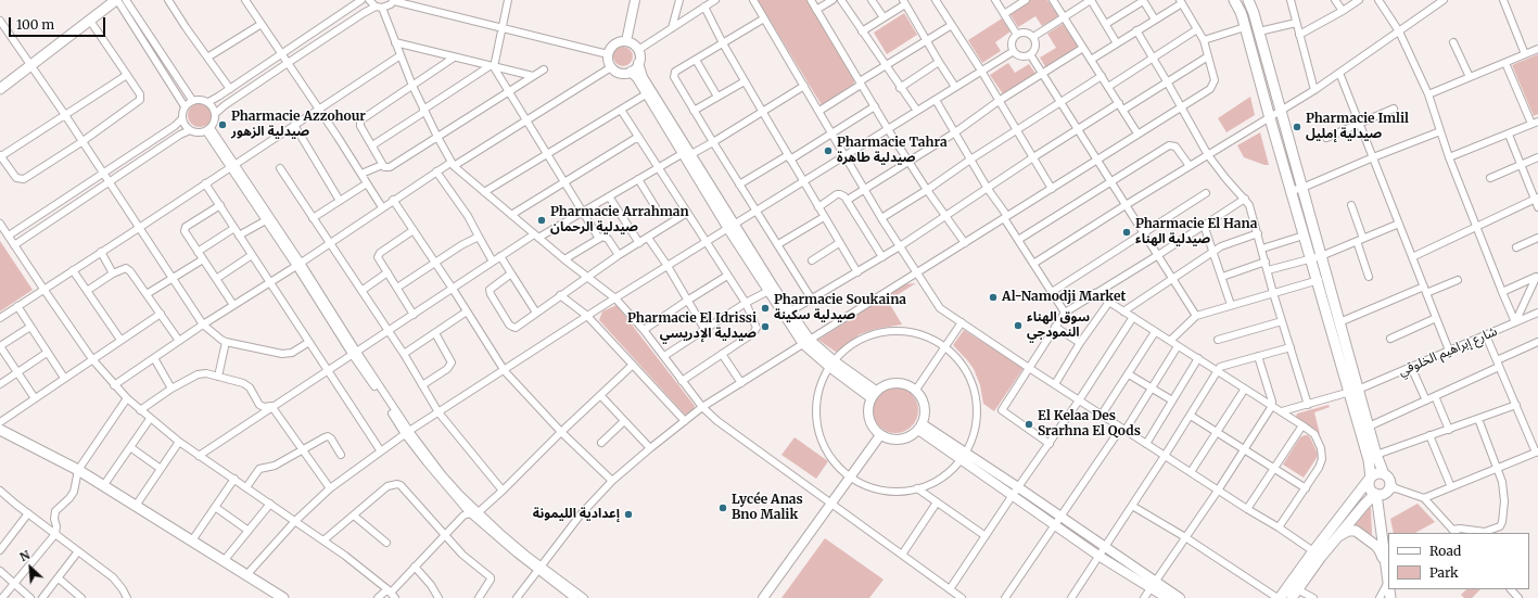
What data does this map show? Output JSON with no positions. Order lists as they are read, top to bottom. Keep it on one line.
{"streets":{"street":["شارع إبراهيم الخلوقي"]},"places":["Pharmacie Azzohour صيدلية الزهور","Pharmacie Imlil صيدلية إمليل","Pharmacie Tahra صيدلية طاهرة","Pharmacie Arrahman صيدلية الرحمان","Pharmacie El Hana صيدلية الهناء","Al-Namodji Market","Pharmacie Soukaina صيدلية سكينة","سوق الهناء النمودجي","Pharmacie El Idrissi صيدلية الإدريسي","El Kelaa Des Srarhna El Qods","Lycée Anas Bno Malik","إعدادية الليمونة"],"legend":["Road","Park"],"scale_bar":"100 m","north":"top left"}
